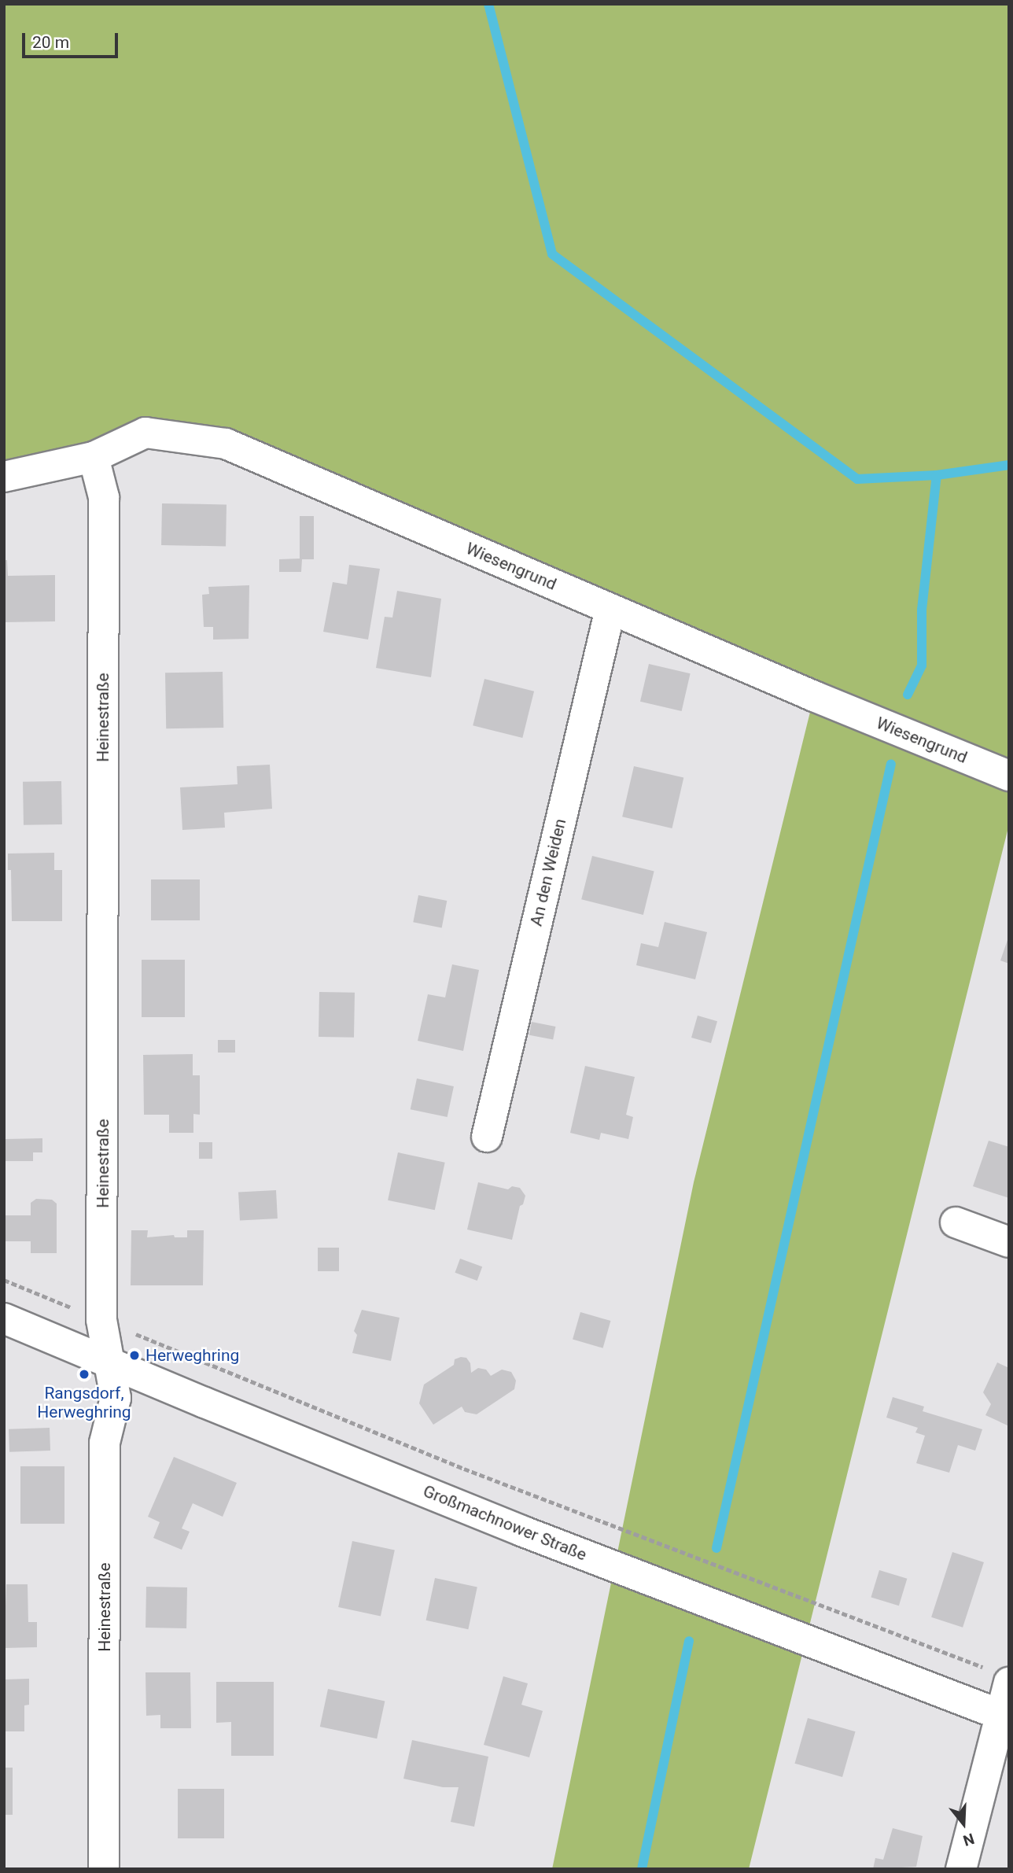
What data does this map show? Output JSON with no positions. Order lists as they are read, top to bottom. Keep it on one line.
{"streets":{"street":["Wiesengrund","Heinestraße","An den Weiden","Großmachnower Straße"]},"crossings":[["Wiesengrund","Heinestraße"],["Wiesengrund","An den Weiden"],["Heinestraße","Großmachnower Straße"]],"places":["Herweghring","Rangsdorf, Herweghring"],"scale_bar":"20 m","north":"bottom"}
